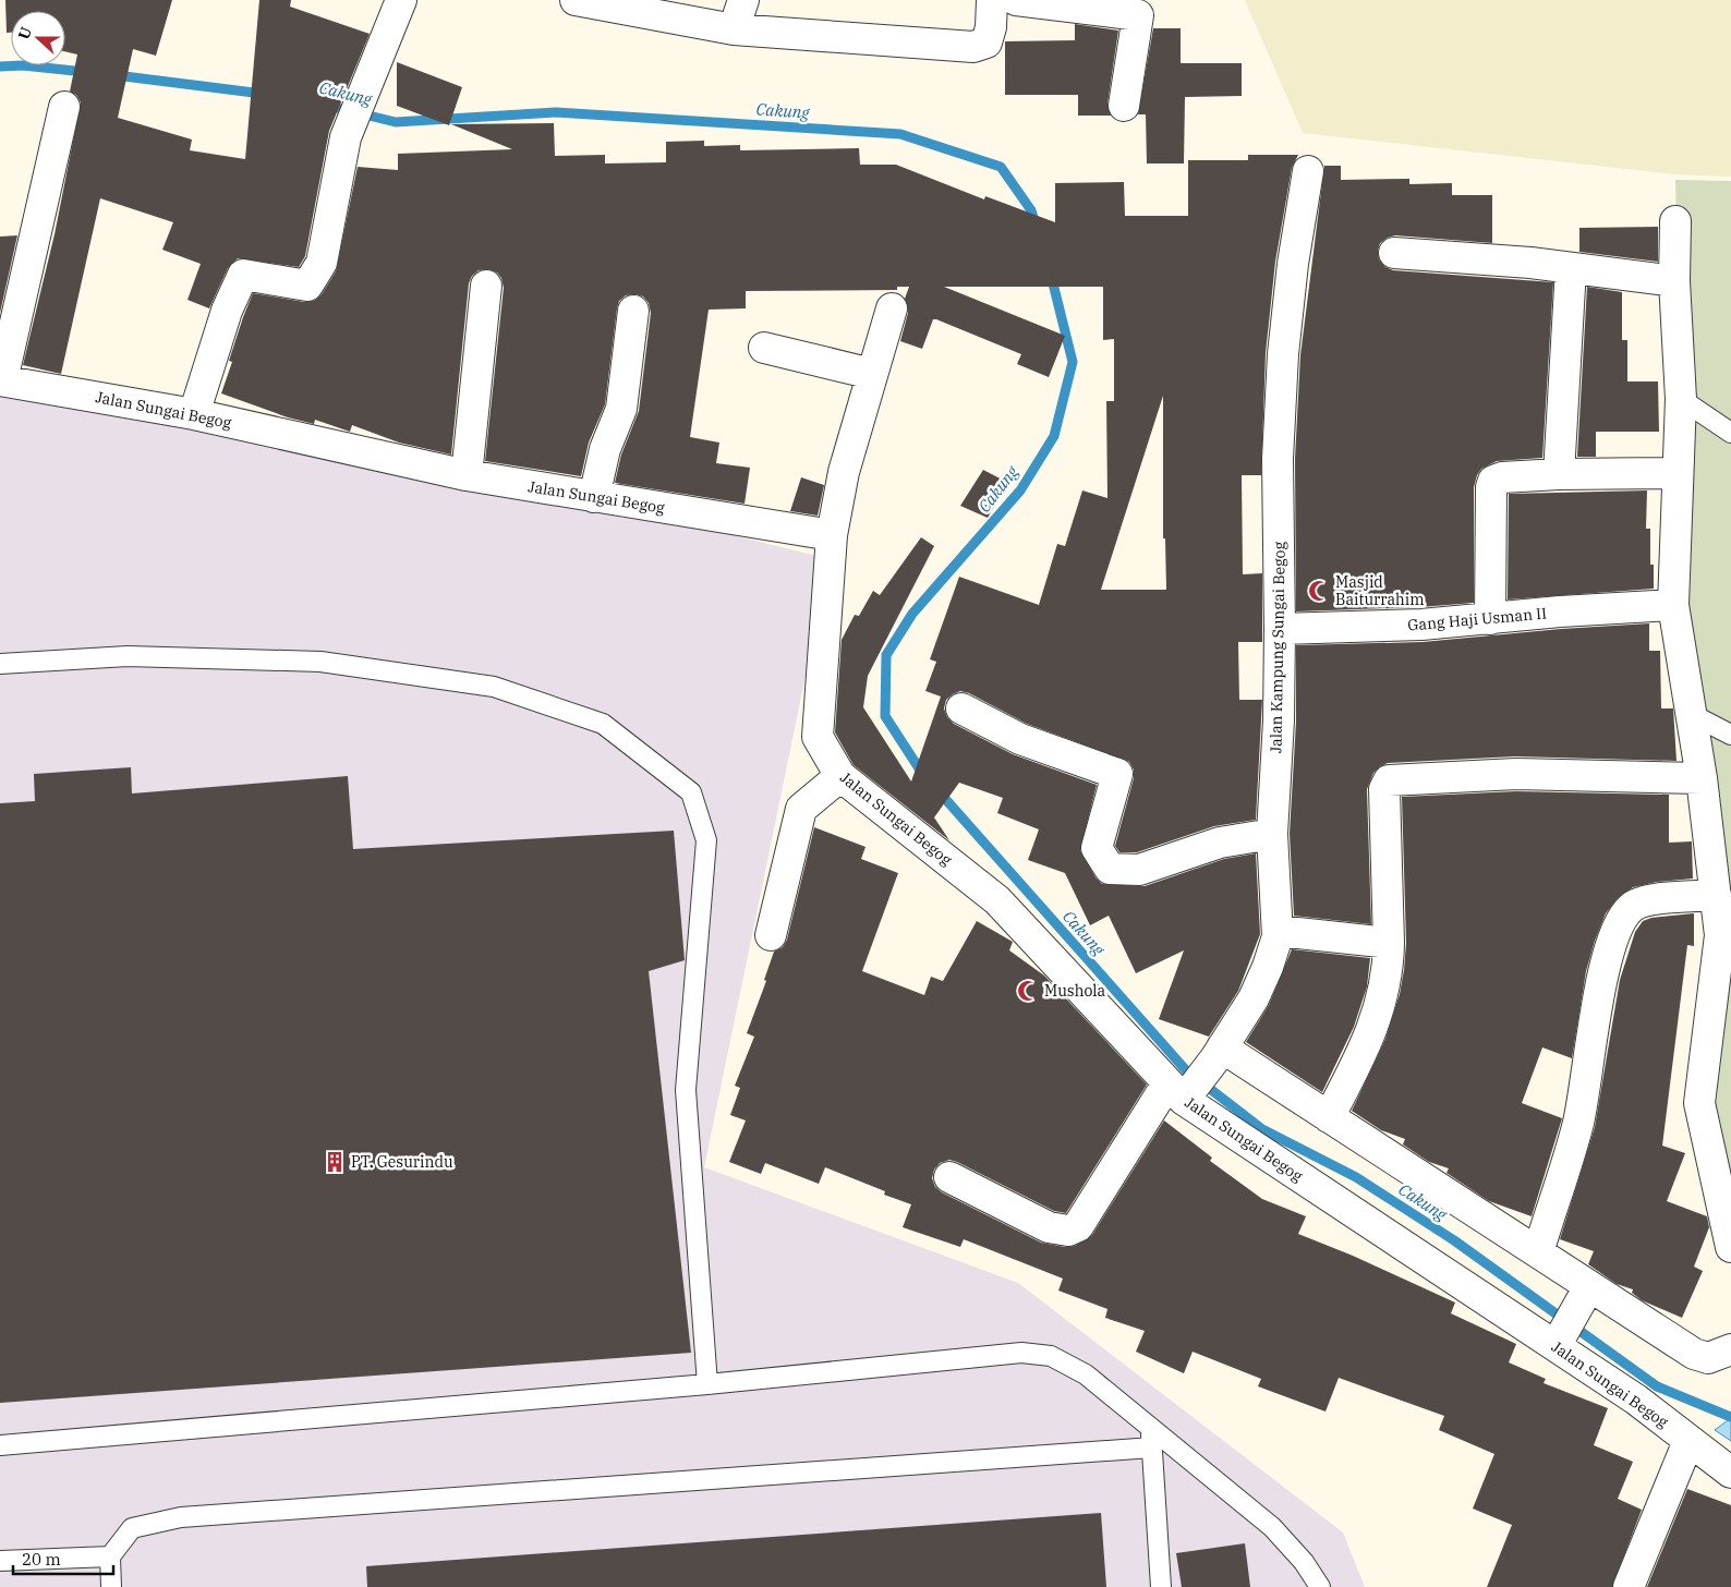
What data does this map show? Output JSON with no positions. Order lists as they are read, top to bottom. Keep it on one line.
{"streets":{"street":["Jalan Sungai Begog","Gang Haji Usman II","Jalan Kampung Sungai Begog"]},"crossings":[["Jalan Sungai Begog","Jalan Kampung Sungai Begog"],["Gang Haji Usman II","Jalan Kampung Sungai Begog"]],"water":["Cakung"],"places":{"mosque":["Masjid Baiturrahim","Mushola"],"building":["PT. Gesurindu"]},"scale_bar":"20 m","north":"left"}
